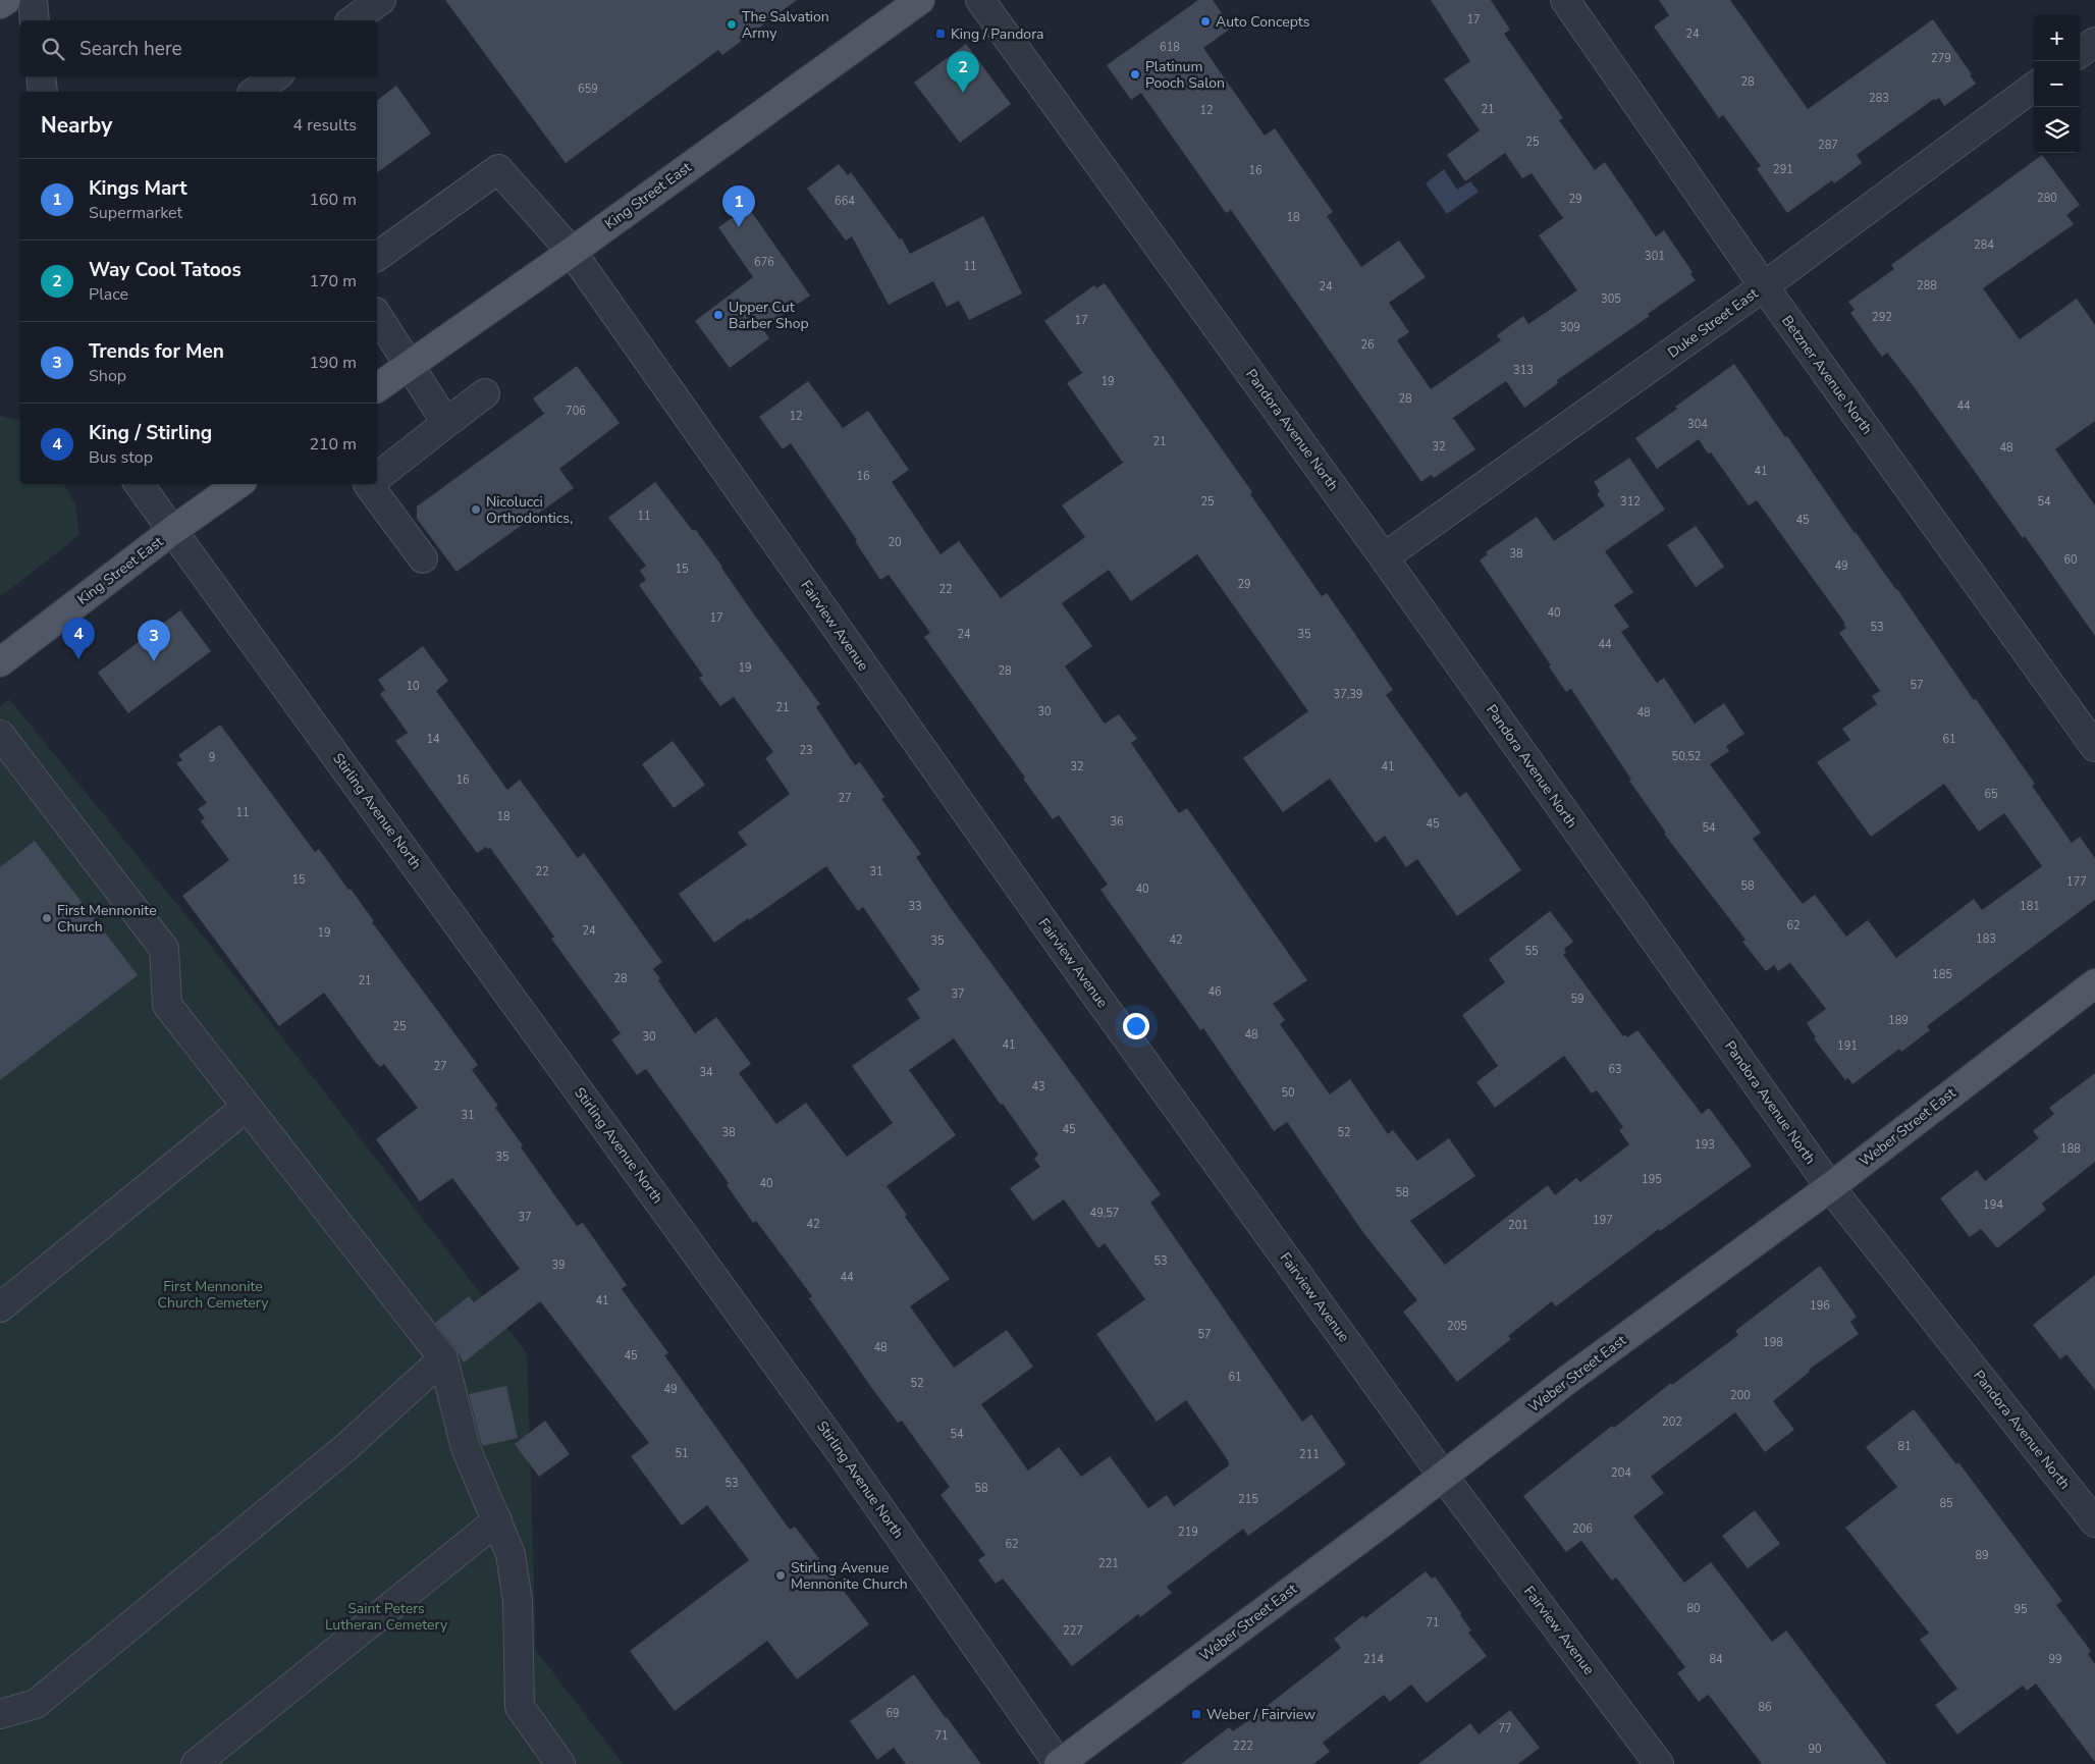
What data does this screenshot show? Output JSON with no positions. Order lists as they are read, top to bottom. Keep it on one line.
{"streets":{"main road":["King Street East","Weber Street East"],"street":["Duke Street East","Betzner Avenue North","Pandora Avenue North","Fairview Avenue","Stirling Avenue North"]},"crossings":[["King Street East","Fairview Avenue"],["King Street East","Stirling Avenue North"],["Duke Street East","Betzner Avenue North"],["Duke Street East","Pandora Avenue North"],["Pandora Avenue North","Weber Street East"],["Fairview Avenue","Weber Street East"],["Stirling Avenue North","Weber Street East"]],"parks":["First Mennonite Church Cemetery","Saint Peters Lutheran Cemetery"],"places":{"other":["Auto Concepts","The Salvation Army","Platinum Pooch Salon","Upper Cut Barber Shop","Nicolucci Orthodontics,","First Mennonite Church","Stirling Avenue Mennonite Church"],"transit":["King / Pandora","Weber / Fairview"]},"house_numbers":["17","24","618","279","28","659","283","21","12","25","287","291","16","280","29","664","18","284","301","676","11","288","24","305","292","17","309","26","313","19","28","44","706","12","304","21","32","48","41","16","25","312","54","11","45","20","38","60","49","15","29","22","40","17","53","24","35","44","19","28","57","10","37,39","21","30","48","14","61","23","50,52","9","32","41","16","65","27","11","18","36","45","54","22","31","15","177","58","40","33","181","62","24","19","183","42","35","55","185","28","21","46","37","59","189","25","48","30","41","191","27","63","34","43","50","31","45","38","52","193","188","35","195","40","58","194","49,57","37","197","42","201","53","39","44","41","196","205","57","198","48","45","61","52","49","200","202","54","81","51","211","204","53","58","215","85","206","219","62","89","221","80","95","71","227","214","84","99","86","69","77","71","222","90"],"page":{"map_buttons":["+","−"],"search":"Search here","pins":["2","1","4","3"],"heading":["Nearby","4 results"],"list":[{"mark":"1","name":"Kings Mart","note":"Supermarket","value":"160 m"},{"mark":"2","name":"Way Cool Tatoos","note":"Place","value":"170 m"},{"mark":"3","name":"Trends for Men","note":"Shop","value":"190 m"},{"mark":"4","name":"King / Stirling","note":"Bus stop","value":"210 m"}]}}
